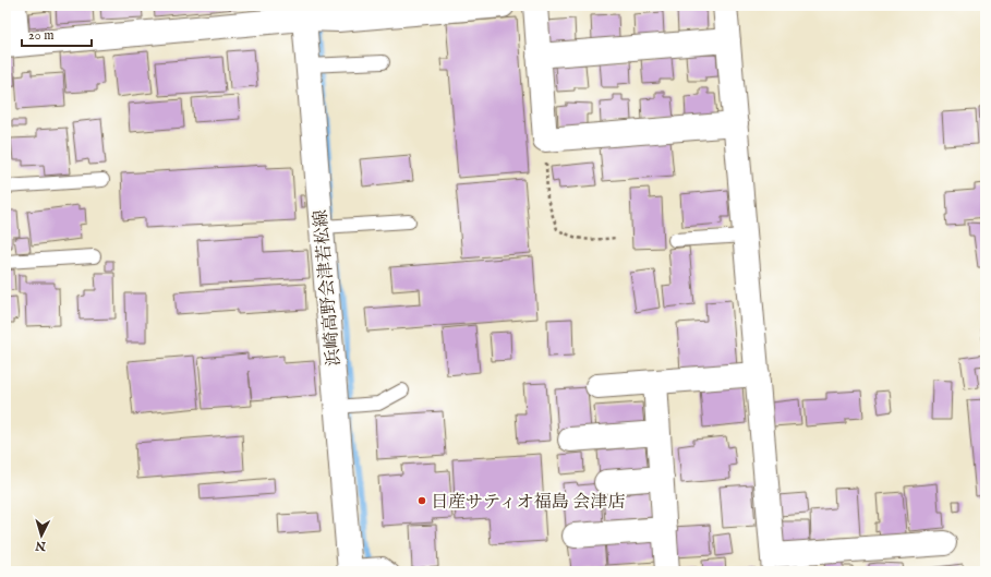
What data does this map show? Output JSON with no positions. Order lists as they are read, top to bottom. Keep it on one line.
{"streets":{"street":["浜崎高野会津若松線"]},"places":["日産サティオ福島 会津店"],"scale_bar":"20 m","north":"bottom"}
